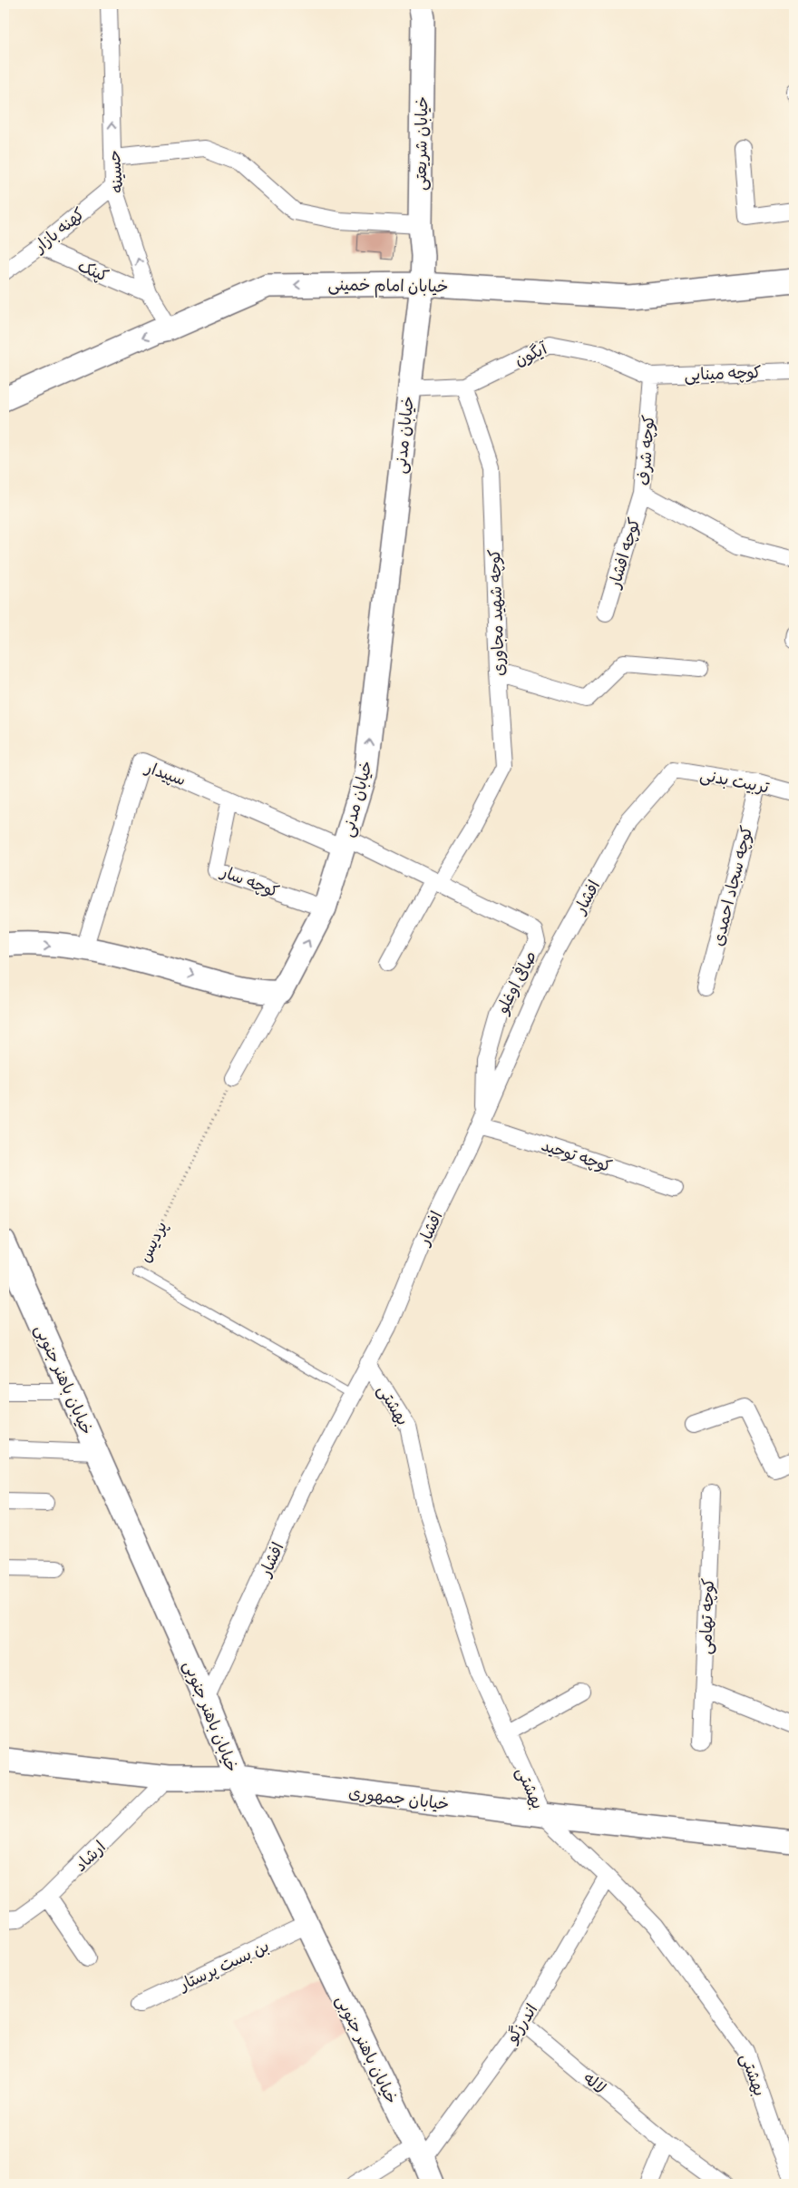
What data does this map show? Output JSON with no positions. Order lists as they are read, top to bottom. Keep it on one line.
{"streets":{"street":["خیابان شریعتی","حسینه","کهنه بازار","کپنک","خیابان امام خمینی","آیگون","کوچه مینایی","خیابان مدنی","کوچه شرف","کوچه افشار","کوچه شهید مجاوری","سپیدار","تربیت بدنی","کوچه سار","کوچه سجاد احمدی","افشار","صافی اوغلو","کوچه توحید","خیابان باهنر جنوبی","بهشتی","کوچه تهامی","خیابان جمهوری","ارشاد","بن بست پرستار","اندرزگو","لاله"],"lane":["پردیس"]},"crossings":[["خیابان شریعتی","خیابان امام خمینی"],["خیابان شریعتی","خیابان مدنی"],["حسینه","کهنه بازار"],["حسینه","کپنک"],["حسینه","خیابان امام خمینی"],["کهنه بازار","کپنک"],["خیابان امام خمینی","خیابان مدنی"],["آیگون","کوچه مینایی"],["آیگون","کوچه شرف"],["آیگون","کوچه شهید مجاوری"],["کوچه مینایی","کوچه شرف"],["خیابان مدنی","سپیدار"],["خیابان مدنی","کوچه سار"],["کوچه شرف","کوچه افشار"],["کوچه شهید مجاوری","سپیدار"],["کوچه شهید مجاوری","صافی اوغلو"],["سپیدار","کوچه سار"],["سپیدار","صافی اوغلو"],["تربیت بدنی","کوچه سجاد احمدی"],["تربیت بدنی","افشار"],["افشار","صافی اوغلو"],["افشار","کوچه توحید"],["افشار","پردیس"],["افشار","خیابان باهنر جنوبی"],["افشار","بهشتی"],["صافی اوغلو","کوچه توحید"],["خیابان باهنر جنوبی","خیابان جمهوری"],["خیابان باهنر جنوبی","بن بست پرستار"],["خیابان باهنر جنوبی","اندرزگو"],["بهشتی","خیابان جمهوری"],["بهشتی","اندرزگو"],["خیابان جمهوری","ارشاد"],["اندرزگو","لاله"]],"one_way":["حسینه","خیابان امام خمینی","خیابان مدنی"]}
